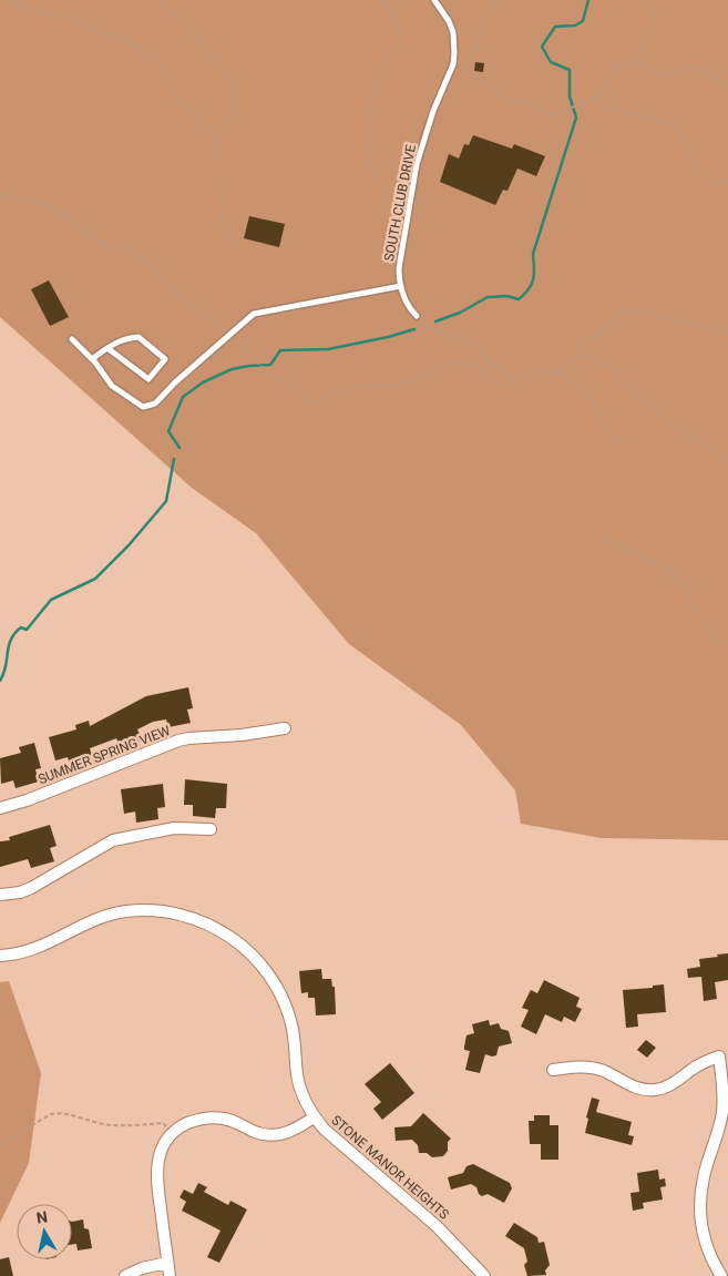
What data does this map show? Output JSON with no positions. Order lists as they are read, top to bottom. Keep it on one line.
{"streets":{"street":["SUMMER SPRING VIEW","STONE MANOR HEIGHTS"],"lane":["SOUTH CLUB DRIVE"]},"north":"top"}
